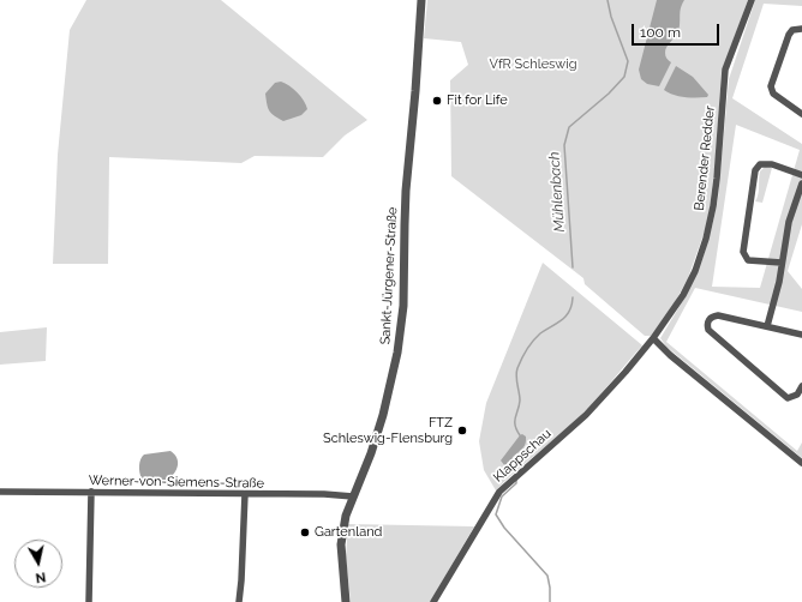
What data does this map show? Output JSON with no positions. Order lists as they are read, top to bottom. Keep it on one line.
{"streets":{"street":["Berender Redder","Sankt-Jürgener-Straße","Klappschau","Werner-von-Siemens-Straße"]},"crossings":[["Berender Redder","Klappschau"],["Sankt-Jürgener-Straße","Werner-von-Siemens-Straße"]],"water":["Mühlenbach"],"parks":["VfR Schleswig"],"places":["Fit for Life","FTZ Schleswig-Flensburg","Gartenland"],"scale_bar":"100 m","north":"bottom"}
